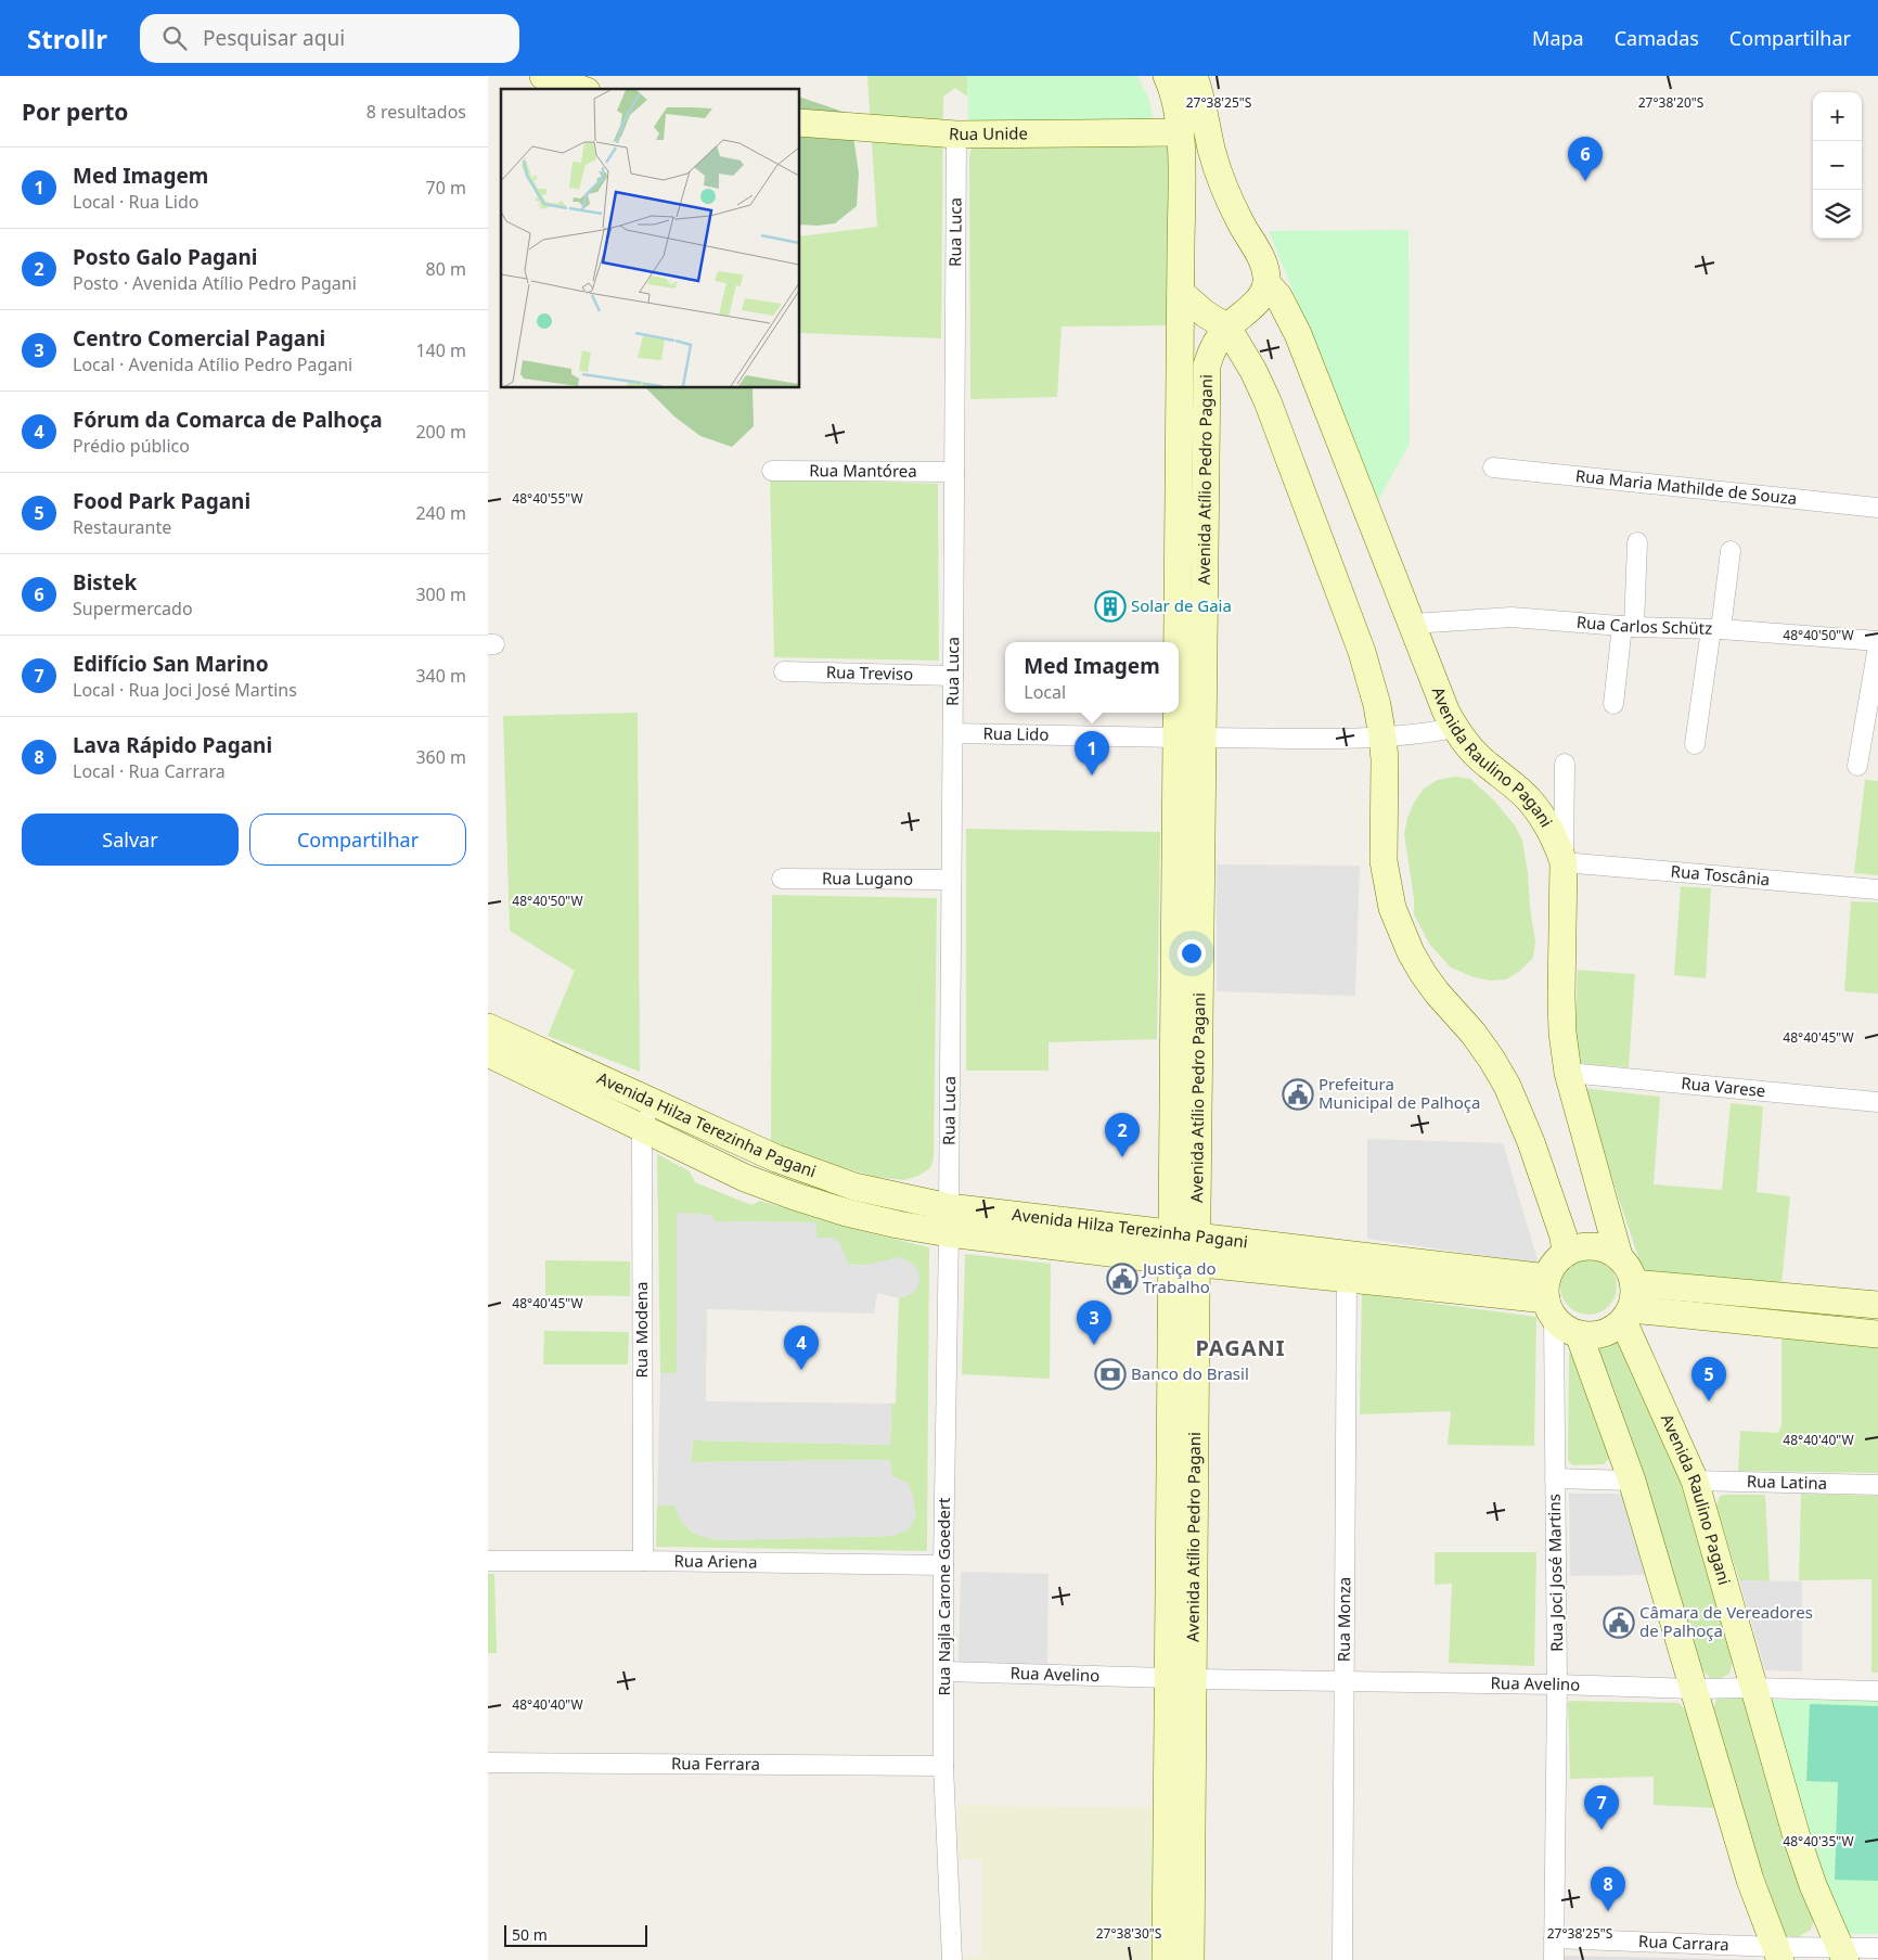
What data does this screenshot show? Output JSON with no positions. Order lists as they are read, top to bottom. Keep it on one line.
{"streets":{"main road":["Rua Unide","Avenida Atílio Pedro Pagani","Avenida Raulino Pagani","Avenida Hilza Terezinha Pagani"],"street":["Rua Luca","Rua Mantórea","Rua Maria Mathilde de Souza","Rua Carlos Schütz","Rua Treviso","Rua Lido","Rua Toscânia","Rua Lugano","Rua Varese","Rua Modena","Rua Latina","Rua Ariena","Rua Joci José Martins","Rua Najla Carone Goedert","Rua Monza","Rua Avelino","Rua Ferrara","Rua Carrara"]},"crossings":[["Rua Unide","Rua Luca"],["Rua Unide","Avenida Atílio Pedro Pagani"],["Rua Luca","Rua Mantórea"],["Rua Luca","Rua Treviso"],["Rua Luca","Rua Lido"],["Rua Luca","Rua Lugano"],["Rua Luca","Avenida Hilza Terezinha Pagani"],["Rua Luca","Rua Najla Carone Goedert"],["Avenida Atílio Pedro Pagani","Rua Lido"],["Avenida Atílio Pedro Pagani","Avenida Raulino Pagani"],["Avenida Atílio Pedro Pagani","Avenida Hilza Terezinha Pagani"],["Avenida Atílio Pedro Pagani","Rua Avelino"],["Rua Carlos Schütz","Avenida Raulino Pagani"],["Avenida Raulino Pagani","Rua Toscânia"],["Avenida Raulino Pagani","Rua Varese"],["Avenida Raulino Pagani","Avenida Hilza Terezinha Pagani"],["Avenida Raulino Pagani","Rua Latina"],["Avenida Raulino Pagani","Rua Joci José Martins"],["Avenida Raulino Pagani","Rua Avelino"],["Avenida Raulino Pagani","Rua Carrara"],["Avenida Hilza Terezinha Pagani","Rua Modena"],["Avenida Hilza Terezinha Pagani","Rua Joci José Martins"],["Avenida Hilza Terezinha Pagani","Rua Najla Carone Goedert"],["Avenida Hilza Terezinha Pagani","Rua Monza"],["Rua Modena","Rua Ariena"],["Rua Ariena","Rua Najla Carone Goedert"],["Rua Joci José Martins","Rua Avelino"],["Rua Joci José Martins","Rua Carrara"],["Rua Najla Carone Goedert","Rua Avelino"],["Rua Najla Carone Goedert","Rua Ferrara"],["Rua Monza","Rua Avelino"]],"districts":["PAGANI"],"places":{"building":["Solar de Gaia"],"public building":["Prefeitura Municipal de Palhoça","Justiça do Trabalho","Câmara de Vereadores de Palhoça"],"bank":["Banco do Brasil"]},"scale_bar":"50 m","page":{"header":"Strollr","search":"Pesquisar aqui","nav":["Mapa","Camadas","Compartilhar"],"heading":["Por perto","8 resultados"],"map_buttons":["+","−"],"pins":["6","1","2","3","4","5","7","8"],"list":[{"mark":"1","name":"Med Imagem","note":"Local · Rua Lido","value":"70 m"},{"mark":"2","name":"Posto Galo Pagani","note":"Posto · Avenida Atílio Pedro Pagani","value":"80 m"},{"mark":"3","name":"Centro Comercial Pagani","note":"Local · Avenida Atílio Pedro Pagani","value":"140 m"},{"mark":"4","name":"Fórum da Comarca de Palhoça","note":"Prédio público","value":"200 m"},{"mark":"5","name":"Food Park Pagani","note":"Restaurante","value":"240 m"},{"mark":"6","name":"Bistek","note":"Supermercado","value":"300 m"},{"mark":"7","name":"Edifício San Marino","note":"Local · Rua Joci José Martins","value":"340 m"},{"mark":"8","name":"Lava Rápido Pagani","note":"Local · Rua Carrara","value":"360 m"}],"popup":["Med Imagem","Local"],"buttons":["Salvar","Compartilhar"],"scale":"50 m"},"coordinates":["27°38'25\"S","27°38'20\"S","48°40'55\"W","48°40'50\"W","48°40'45\"W","48°40'40\"W","48°40'35\"W","27°38'30\"S"]}
